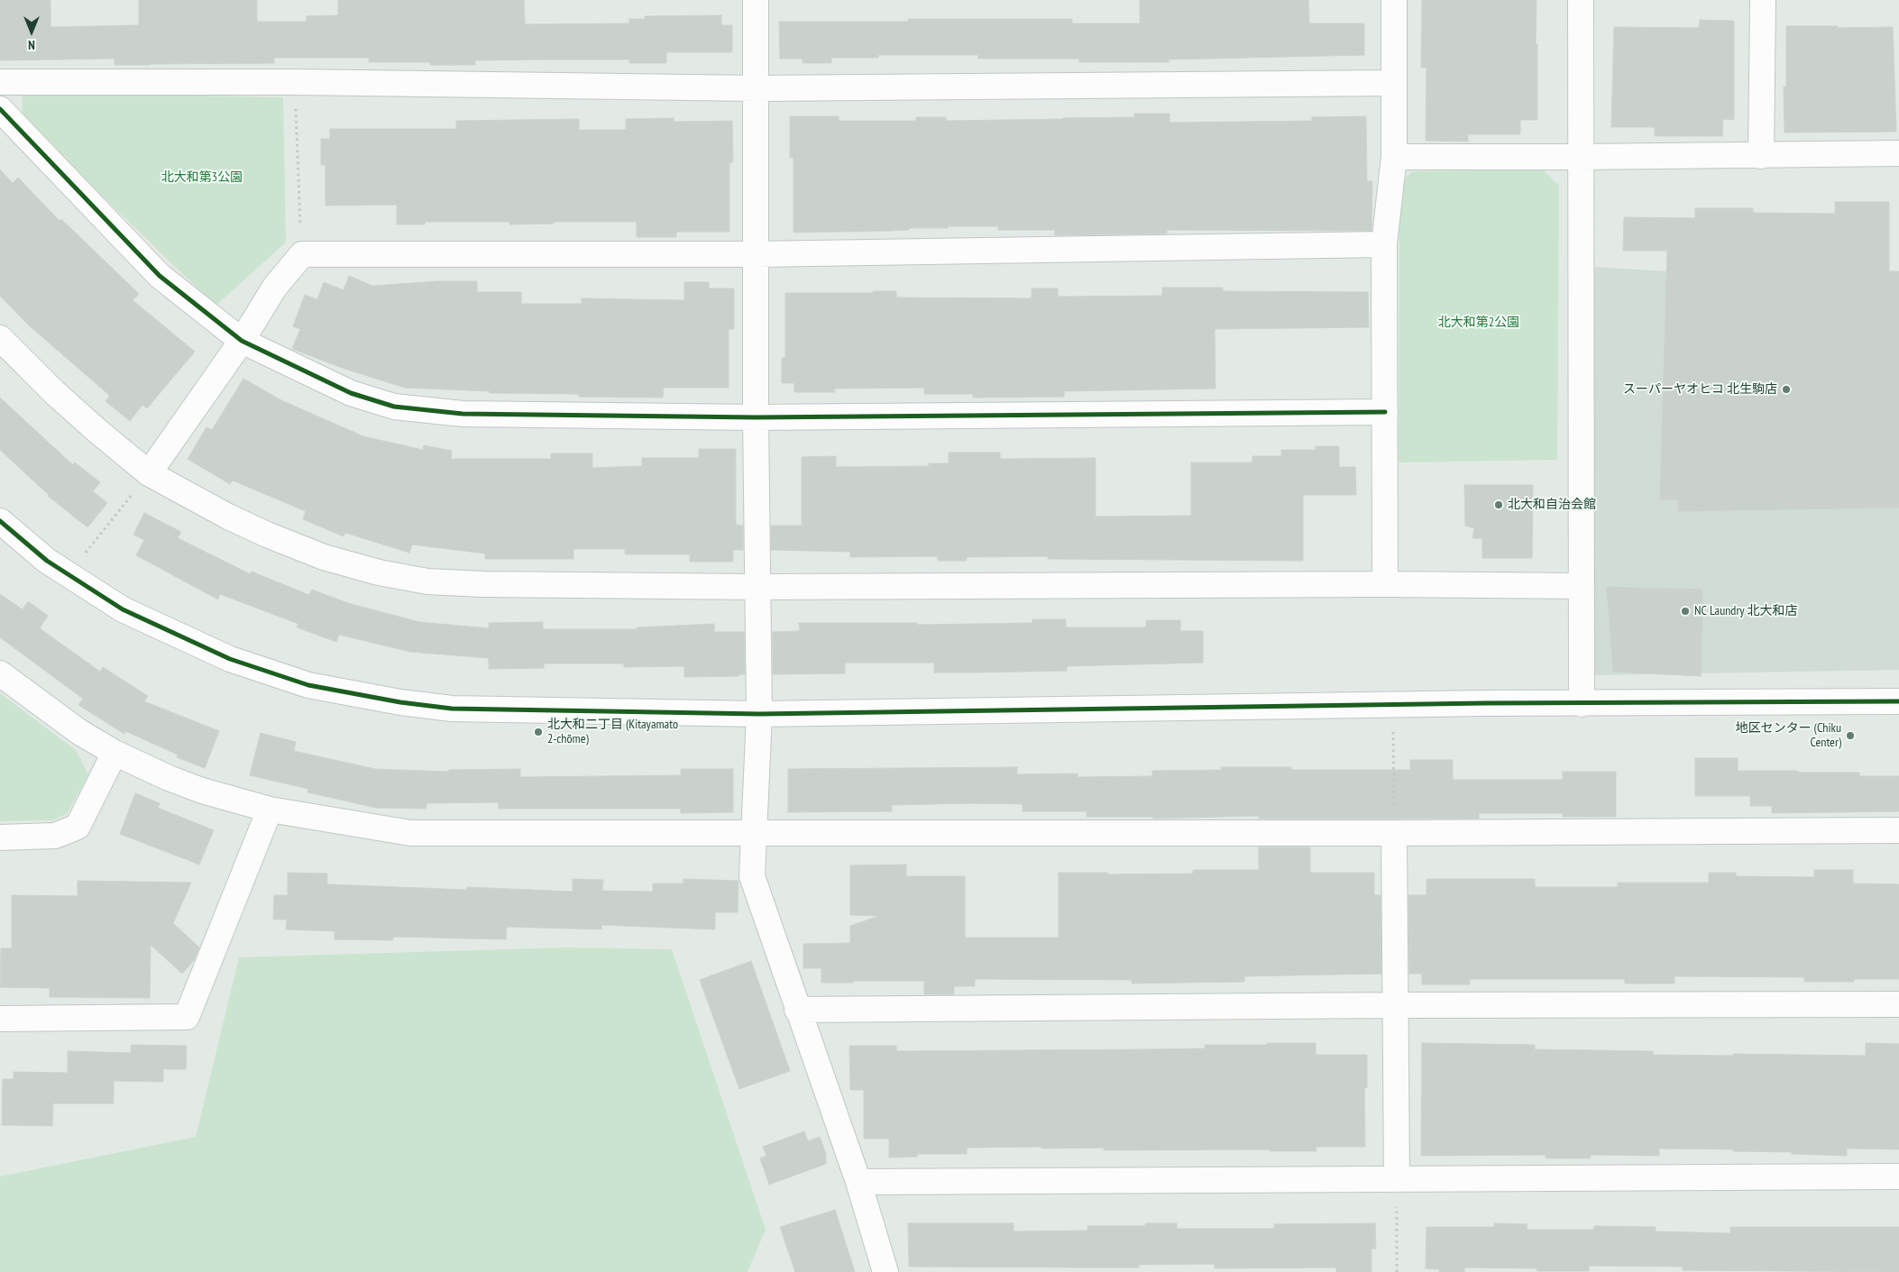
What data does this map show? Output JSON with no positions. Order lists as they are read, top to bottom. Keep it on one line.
{"parks":["北大和第3公園","北大和第2公園"],"places":["スーパーヤオヒコ 北生駒店","北大和自治会館","NC Laundry 北大和店","北大和二丁目 (Kitayamato 2-chōme)","地区センター (Chiku Center)"],"north":"bottom"}
